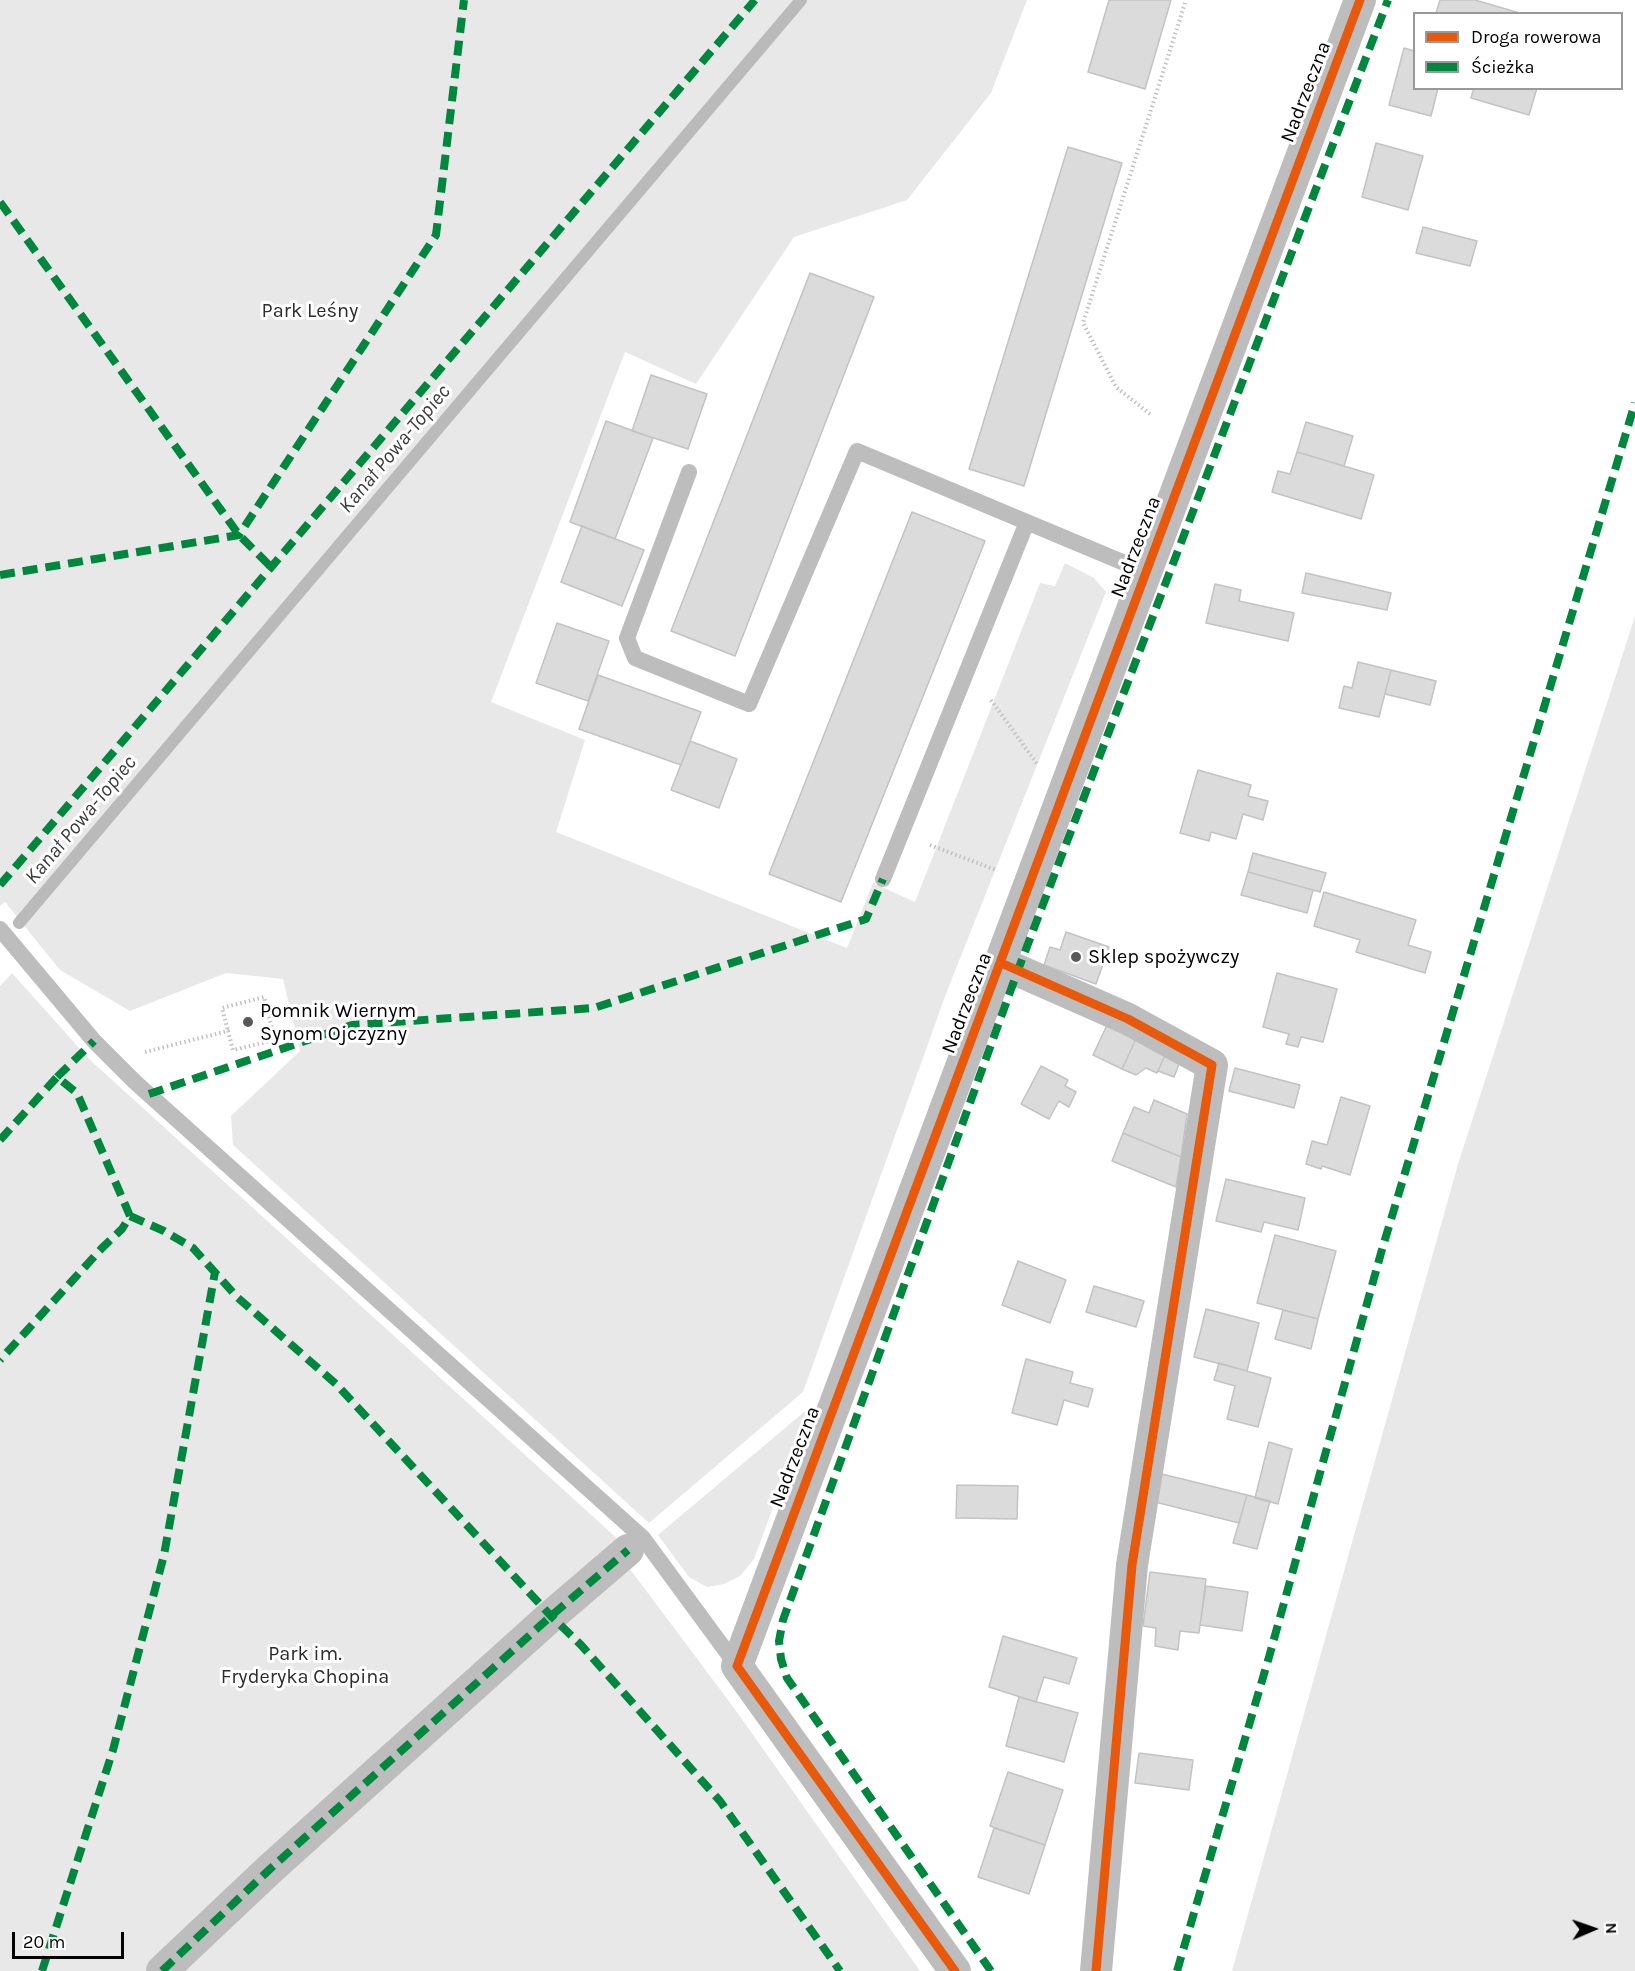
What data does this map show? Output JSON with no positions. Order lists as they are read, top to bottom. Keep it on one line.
{"streets":{"street":["Nadrzeczna"]},"water":["Kanał Powa-Topiec"],"parks":["Park Leśny","Park im. Fryderyka Chopina"],"places":["Sklep spożywczy","Pomnik Wiernym Synom Ojczyzny"],"legend":["Droga rowerowa","Ścieżka"],"scale_bar":"20 m","north":"right"}
